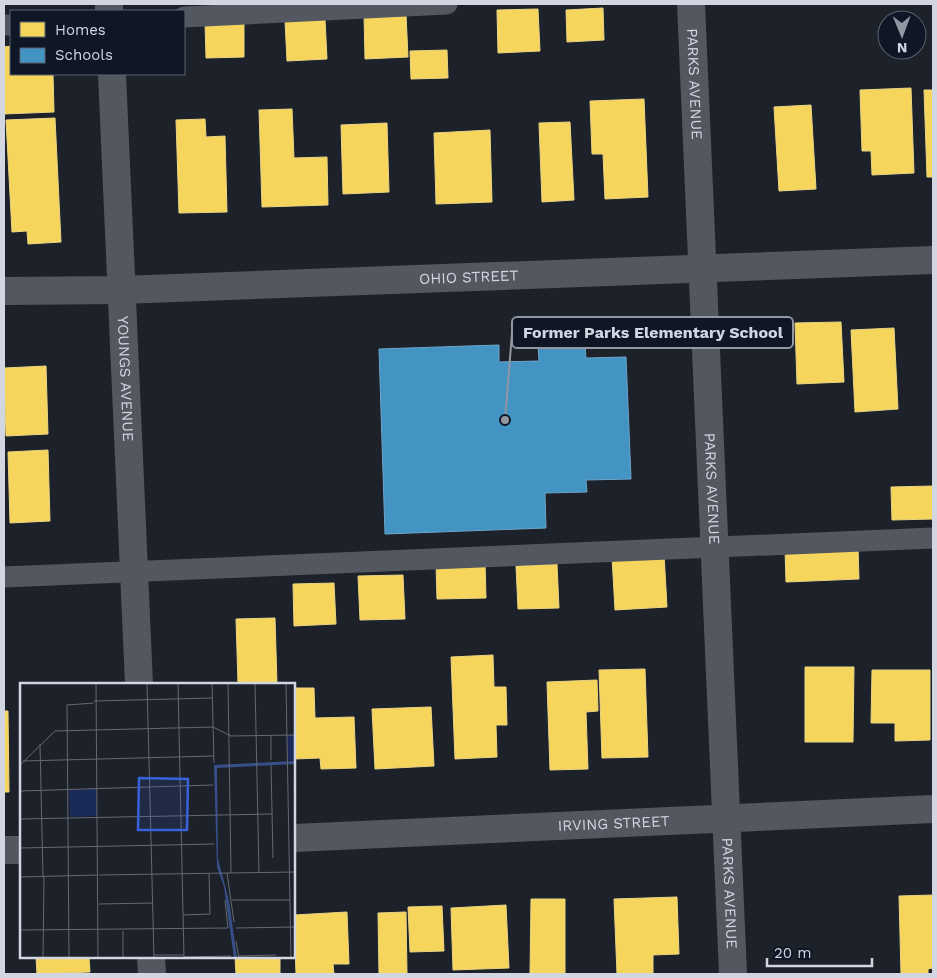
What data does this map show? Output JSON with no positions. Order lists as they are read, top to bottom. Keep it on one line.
{"streets":{"street":["PARKS AVENUE","OHIO STREET","YOUNGS AVENUE","IRVING STREET"]},"crossings":[["PARKS AVENUE","OHIO STREET"],["PARKS AVENUE","IRVING STREET"],["OHIO STREET","YOUNGS AVENUE"]],"places":["Former Parks Elementary School"],"legend":["Homes","Schools"],"scale_bar":"20 m","north":"bottom"}
